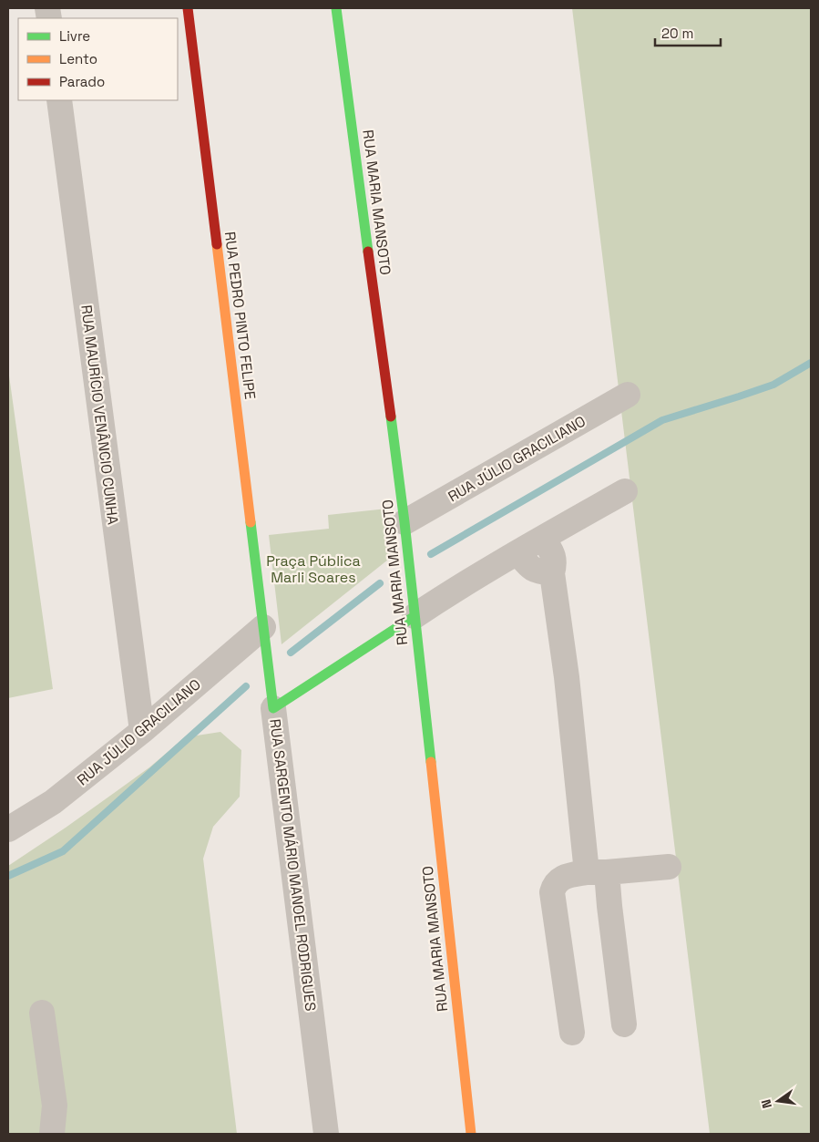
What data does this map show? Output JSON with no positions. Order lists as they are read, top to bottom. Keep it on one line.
{"streets":{"street":["RUA MARIA MANSOTO","RUA PEDRO PINTO FELIPE","RUA MAURÍCIO VENÂNCIO CUNHA","RUA JÚLIO GRACILIANO","RUA SARGENTO MÁRIO MANOEL RODRIGUES"]},"crossings":[["RUA MARIA MANSOTO","RUA JÚLIO GRACILIANO"],["RUA MARIA MANSOTO","RUA SARGENTO MÁRIO MANOEL RODRIGUES"],["RUA PEDRO PINTO FELIPE","RUA JÚLIO GRACILIANO"],["RUA PEDRO PINTO FELIPE","RUA SARGENTO MÁRIO MANOEL RODRIGUES"],["RUA MAURÍCIO VENÂNCIO CUNHA","RUA JÚLIO GRACILIANO"]],"parks":["Praça Pública Marli Soares"],"legend":["Livre","Lento","Parado"],"scale_bar":"20 m","north":"left"}
